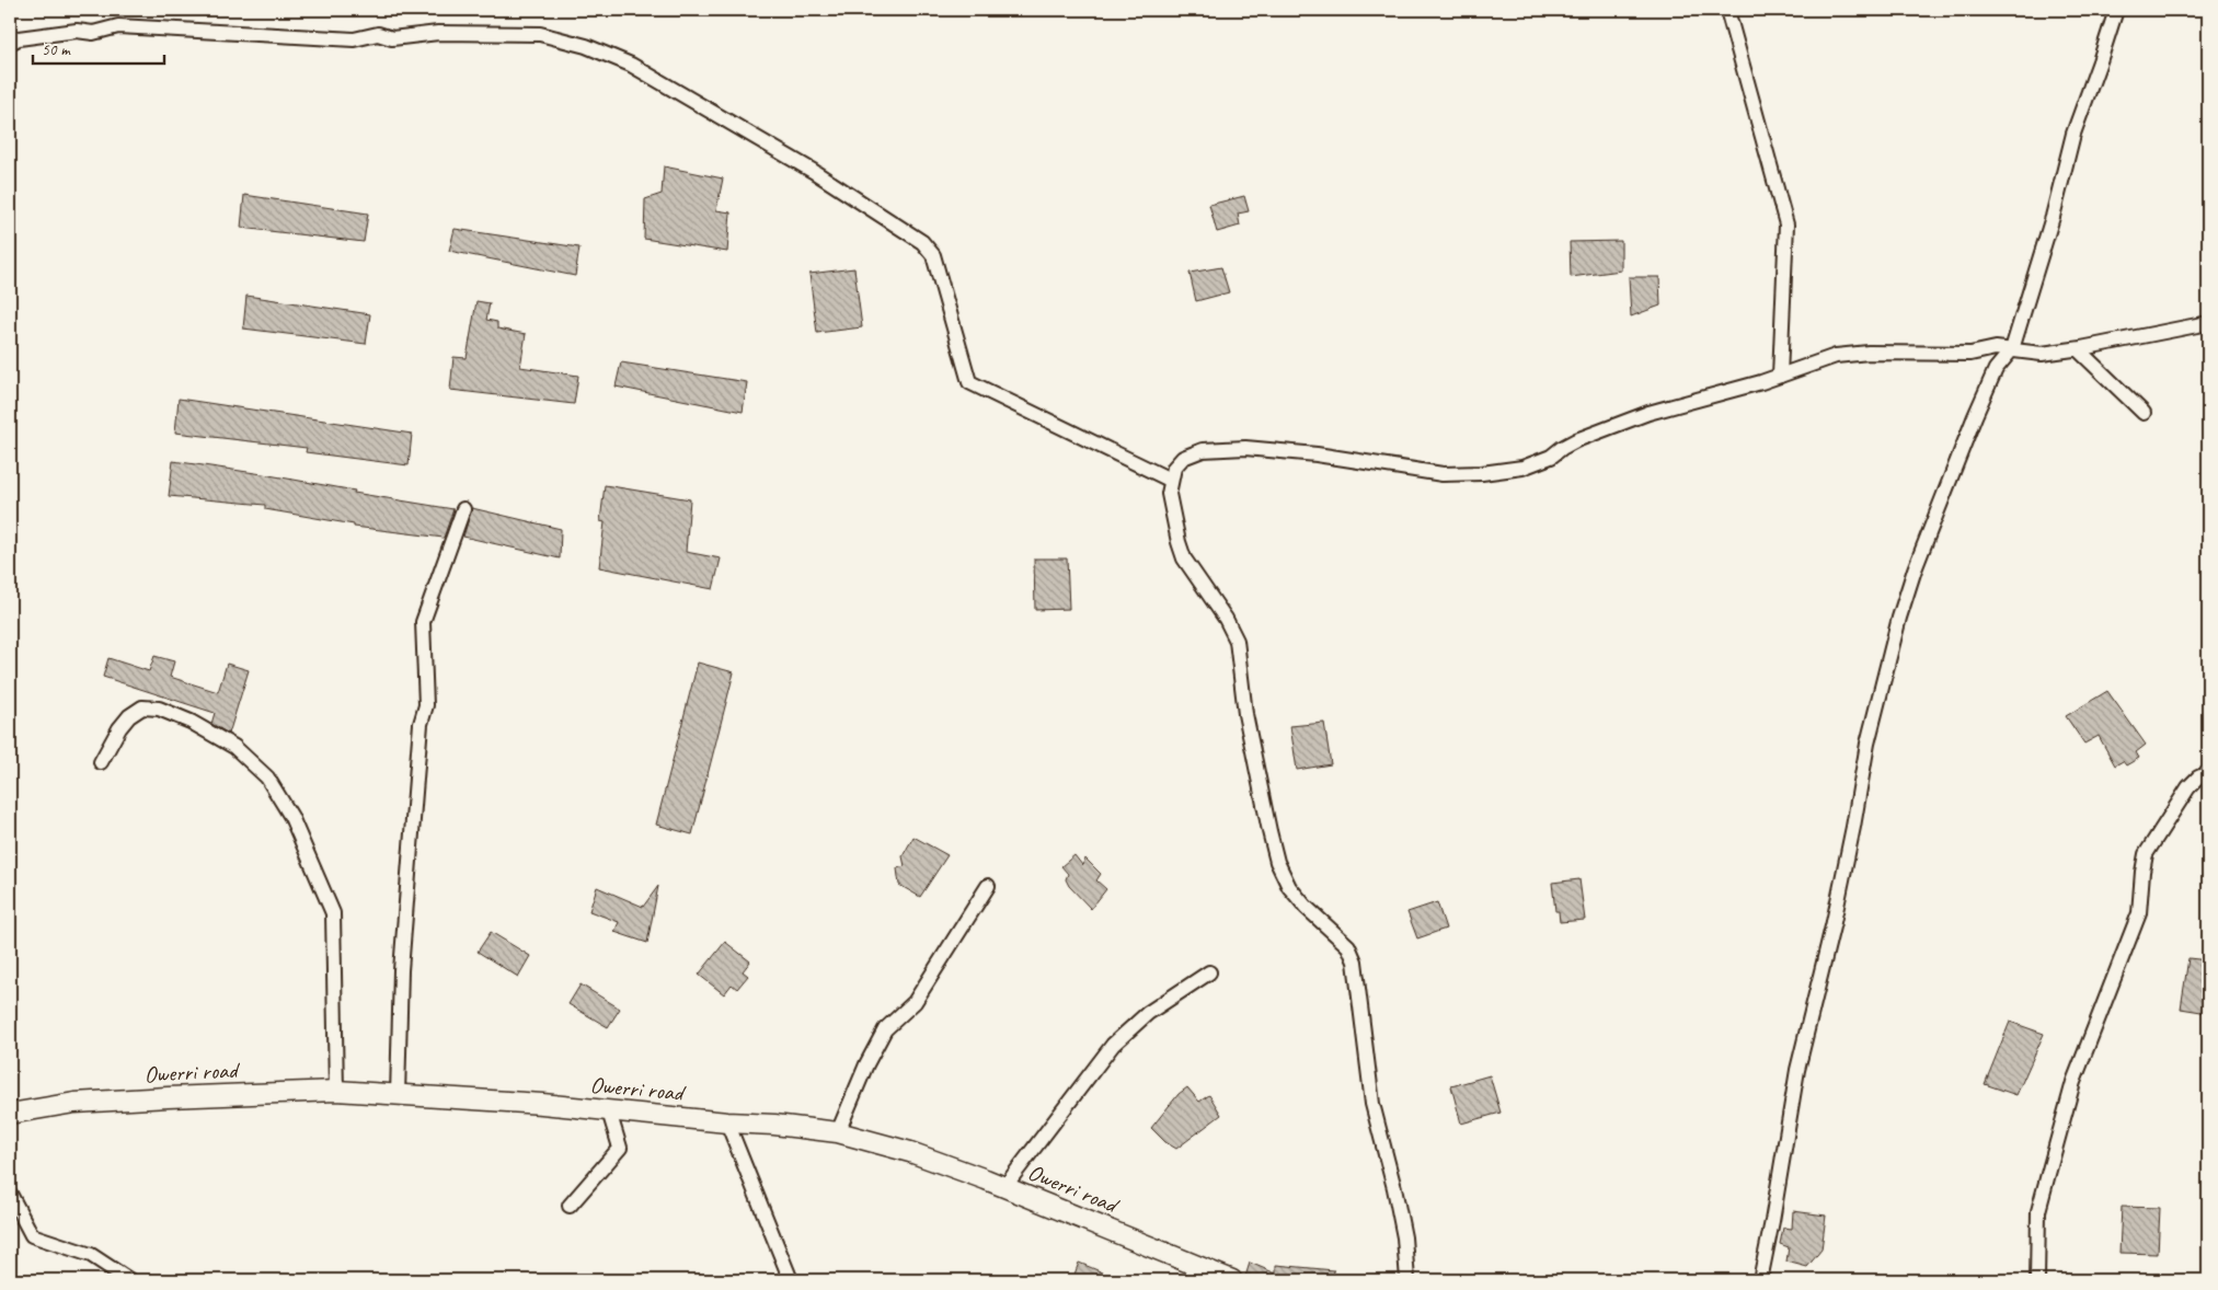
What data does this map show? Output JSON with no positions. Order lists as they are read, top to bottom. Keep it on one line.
{"streets":{"main road":["Owerri road"]},"scale_bar":"50 m"}
